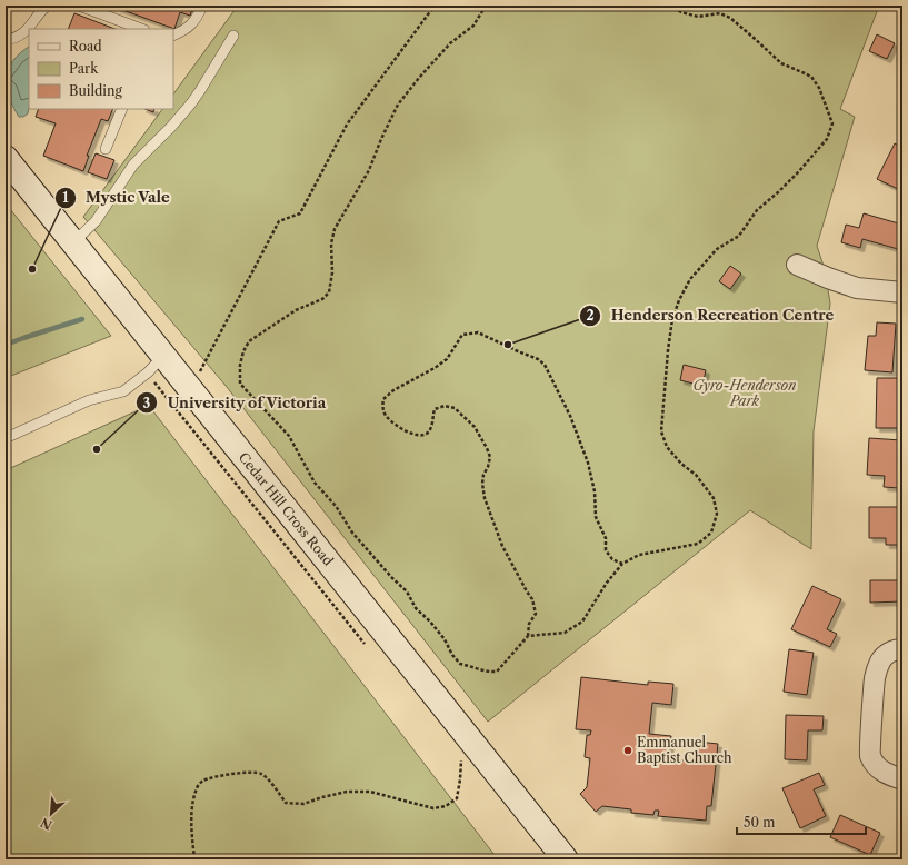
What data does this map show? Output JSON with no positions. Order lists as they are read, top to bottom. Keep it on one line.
{"streets":{"main road":["Cedar Hill Cross Road"]},"parks":["Gyro-Henderson Park"],"places":["Mystic Vale","Henderson Recreation Centre","University of Victoria","Emmanuel Baptist Church"],"legend":["Road","Park","Building"],"scale_bar":"50 m","north":"bottom left"}
